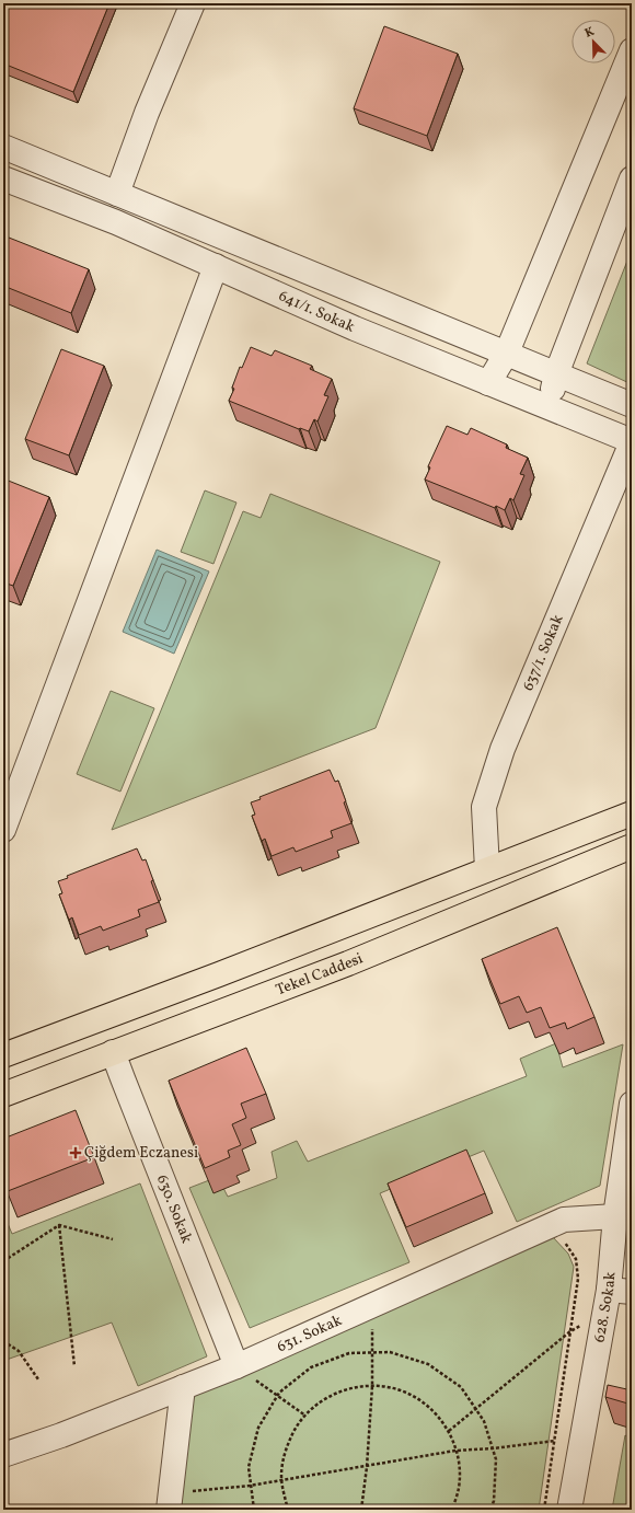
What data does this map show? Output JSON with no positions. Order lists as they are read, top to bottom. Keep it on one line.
{"streets":{"main road":["Tekel Caddesi"],"street":["641/1. Sokak","637/1. Sokak","630. Sokak","628. Sokak","631. Sokak"]},"crossings":[["641/1. Sokak","637/1. Sokak"],["Tekel Caddesi","630. Sokak"],["630. Sokak","631. Sokak"],["628. Sokak","631. Sokak"]],"places":{"health":["Çiğdem Eczanesi"]},"north":"top left"}
